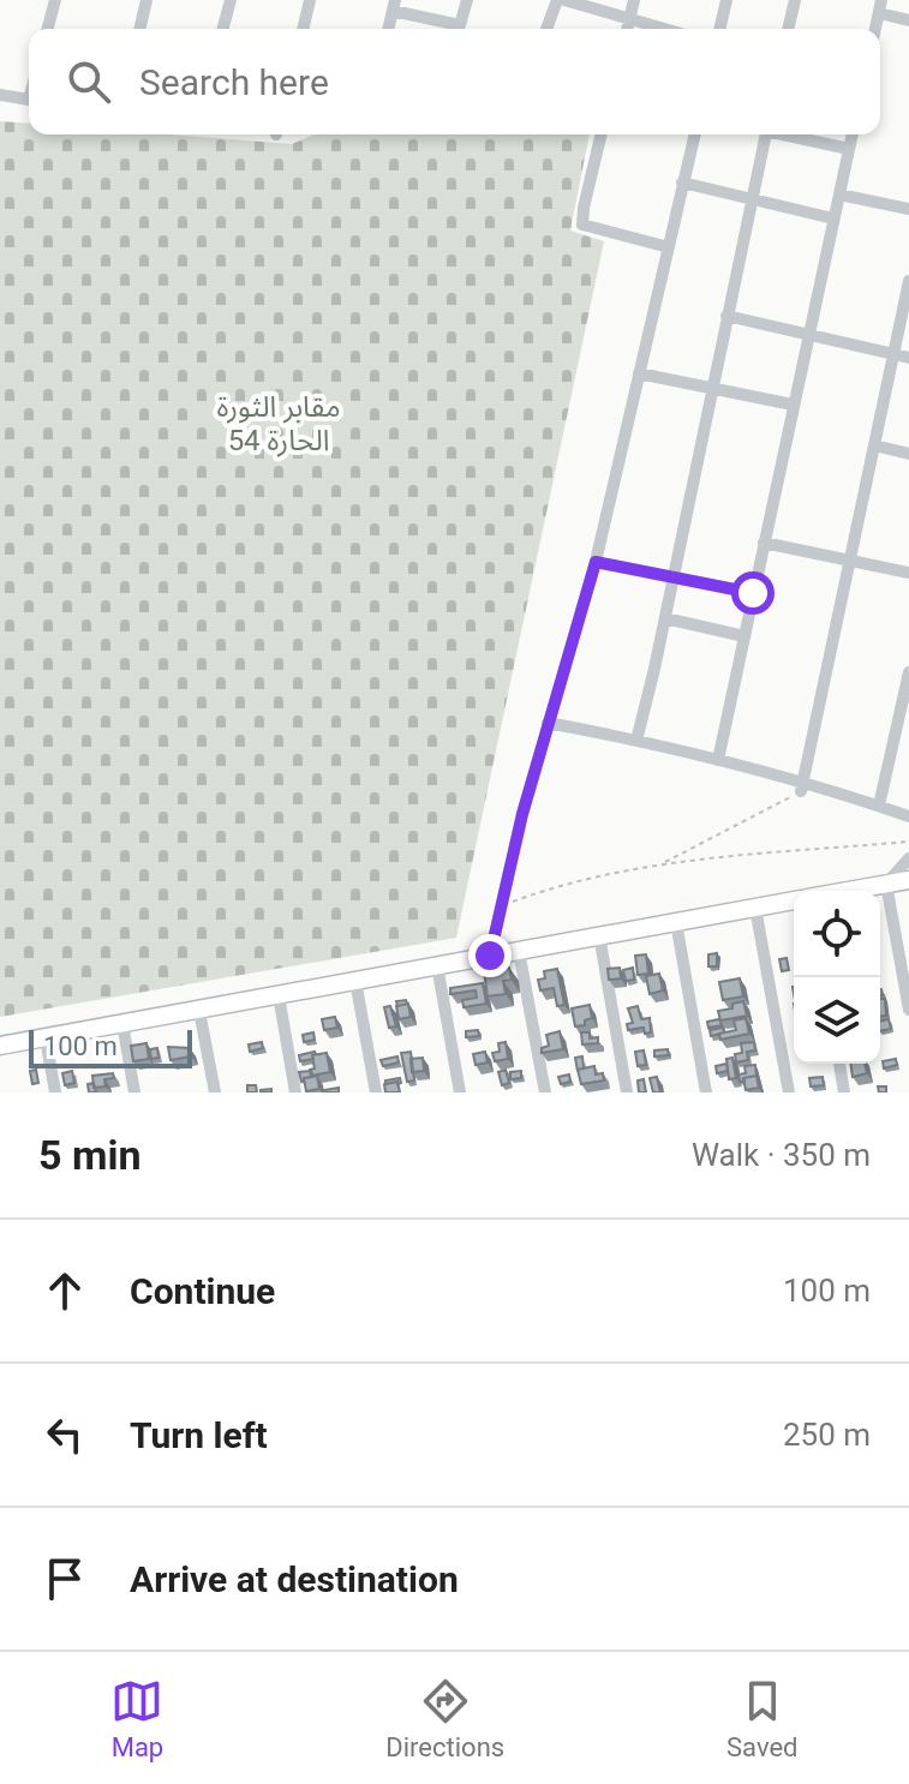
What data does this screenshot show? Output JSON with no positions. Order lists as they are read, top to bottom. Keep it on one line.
{"parks":["مقابر الثورة الحارة 54"],"scale_bar":"100 m","page":{"search":"Search here","scale":"100 m","heading":["5 min","Walk · 350 m"],"list":[["Continue","100 m"],["Turn left","250 m"],"Arrive at destination"],"nav":["Map","Directions","Saved"]}}
